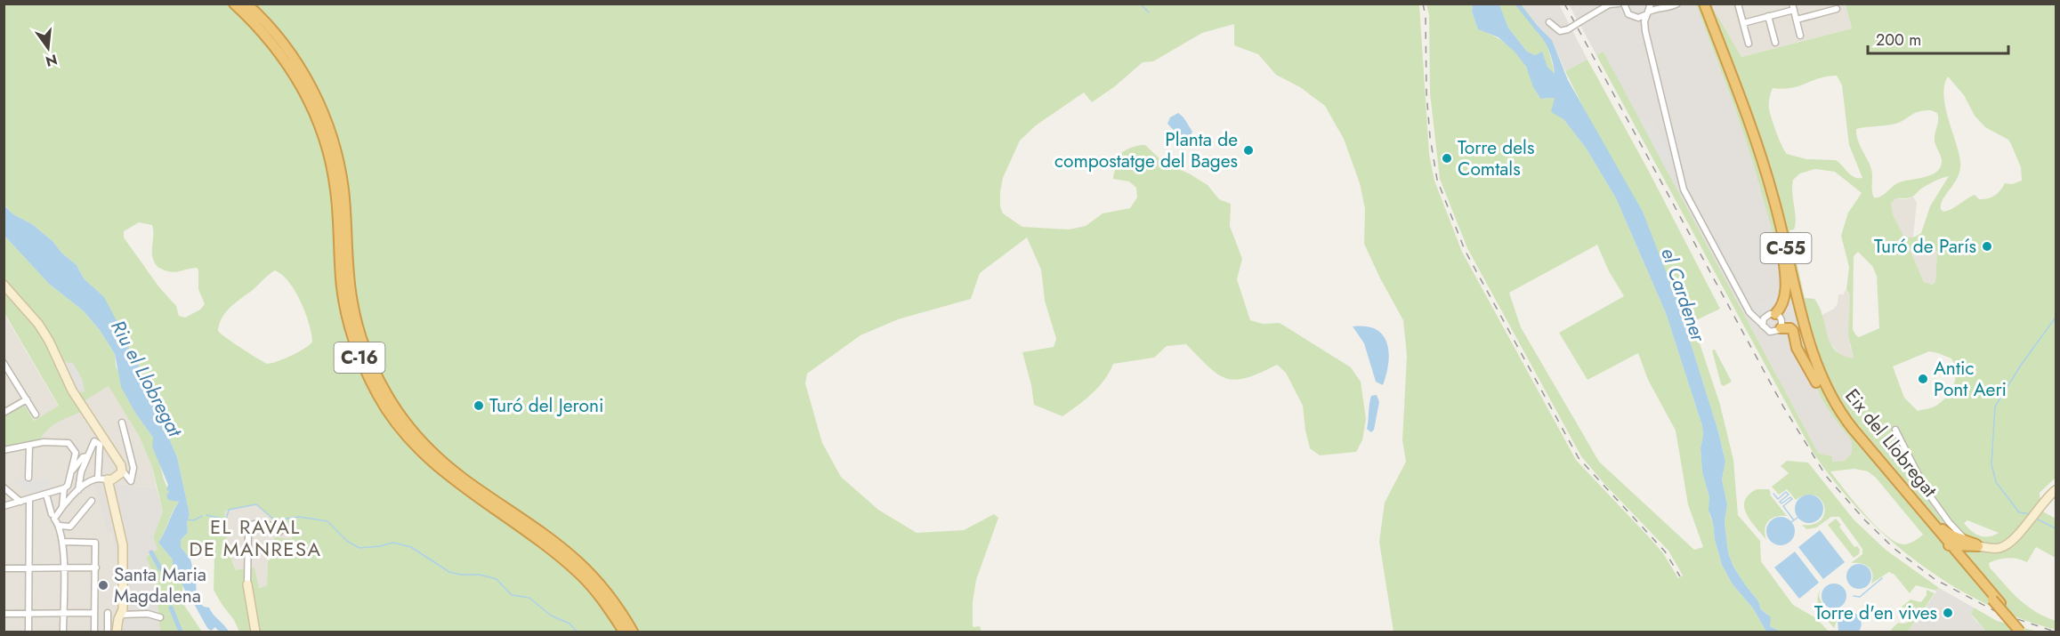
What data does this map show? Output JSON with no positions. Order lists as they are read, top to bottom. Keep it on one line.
{"streets":{"highway":["C-55","C-16","Eix del Llobregat"]},"districts":["EL RAVAL DE MANRESA"],"water":["el Cardener","Riu el Llobregat"],"places":["Planta de compostatge del Bages","Torre dels Comtals","Turó de París","Antic Pont Aeri","Turó del Jeroni","Santa Maria Magdalena","Torre d'en vives"],"scale_bar":"200 m","north":"bottom"}
